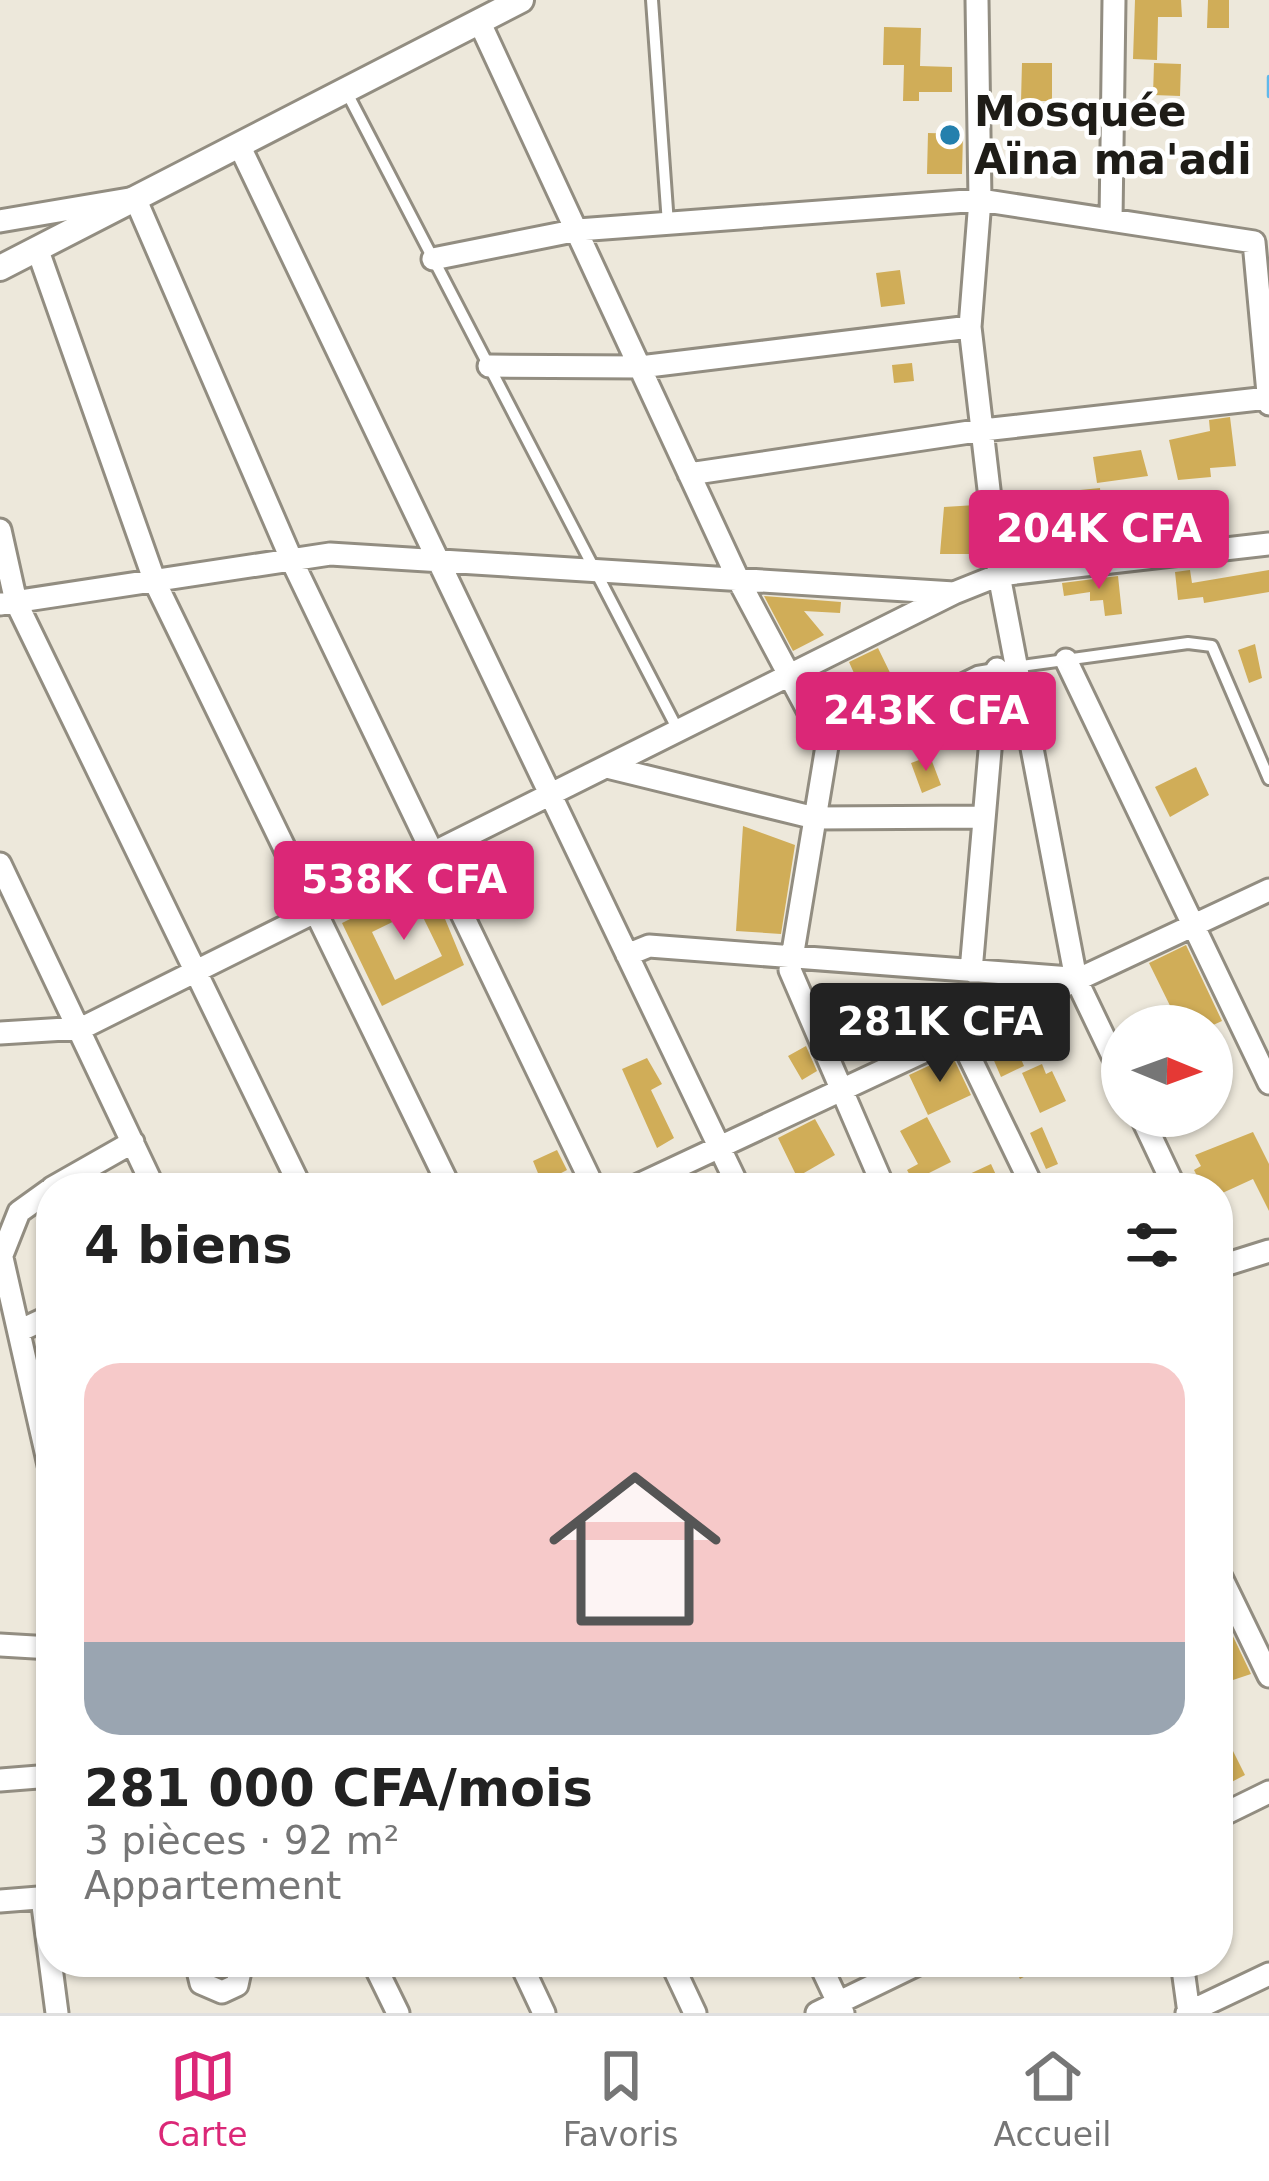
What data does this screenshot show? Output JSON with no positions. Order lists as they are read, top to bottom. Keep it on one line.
{"places":["Mosquée Aïna ma'adi"],"north":"right","page":{"price":["204K CFA","243K CFA","538K CFA","281K CFA"],"heading":"4 biens","list":[{"name":"281 000 CFA/mois","note":"3 pièces · 92 m² · Appartement"}],"tabs":["Carte","Favoris","Accueil"]}}
